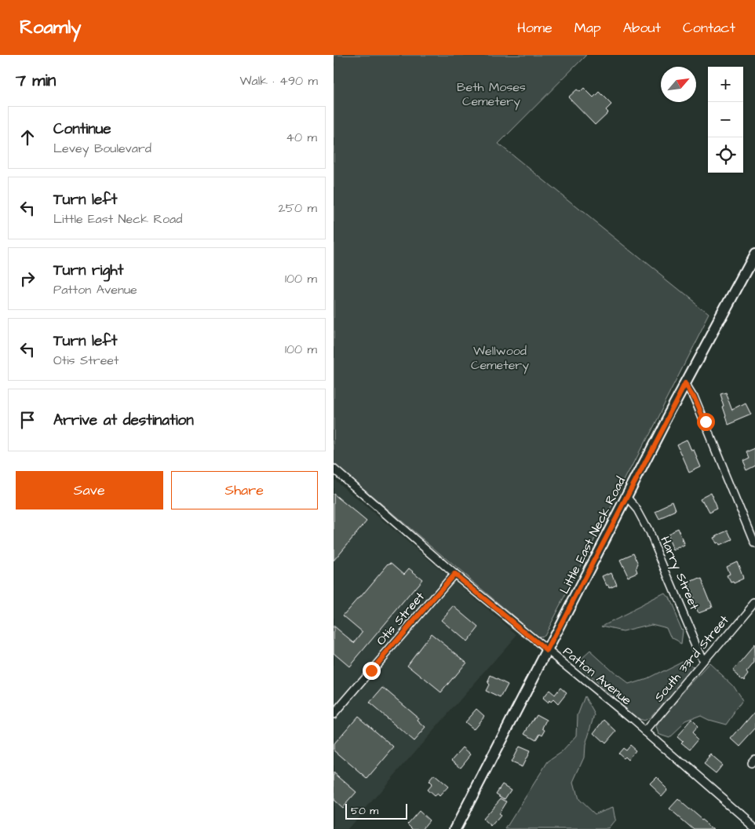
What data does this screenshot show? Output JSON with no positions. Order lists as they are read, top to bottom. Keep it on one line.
{"streets":{"main road":["Little East Neck Road"],"street":["Harry Street","Otis Street","South 33rd Street","Patton Avenue"]},"crossings":[["Little East Neck Road","Harry Street"],["Little East Neck Road","Patton Avenue"],["Harry Street","South 33rd Street"],["Otis Street","Patton Avenue"],["South 33rd Street","Patton Avenue"]],"parks":["Beth Moses Cemetery","Wellwood Cemetery"],"scale_bar":"50 m","north":"top right","page":{"header":"Roamly","nav":["Home","Map","About","Contact"],"heading":["7 min","Walk · 490 m"],"map_buttons":["+","−"],"list":[["Continue","Levey Boulevard","40 m"],["Turn left","Little East Neck Road","250 m"],["Turn right","Patton Avenue","100 m"],["Turn left","Otis Street","100 m"],"Arrive at destination"],"buttons":["Save","Share"],"scale":"50 m"}}
